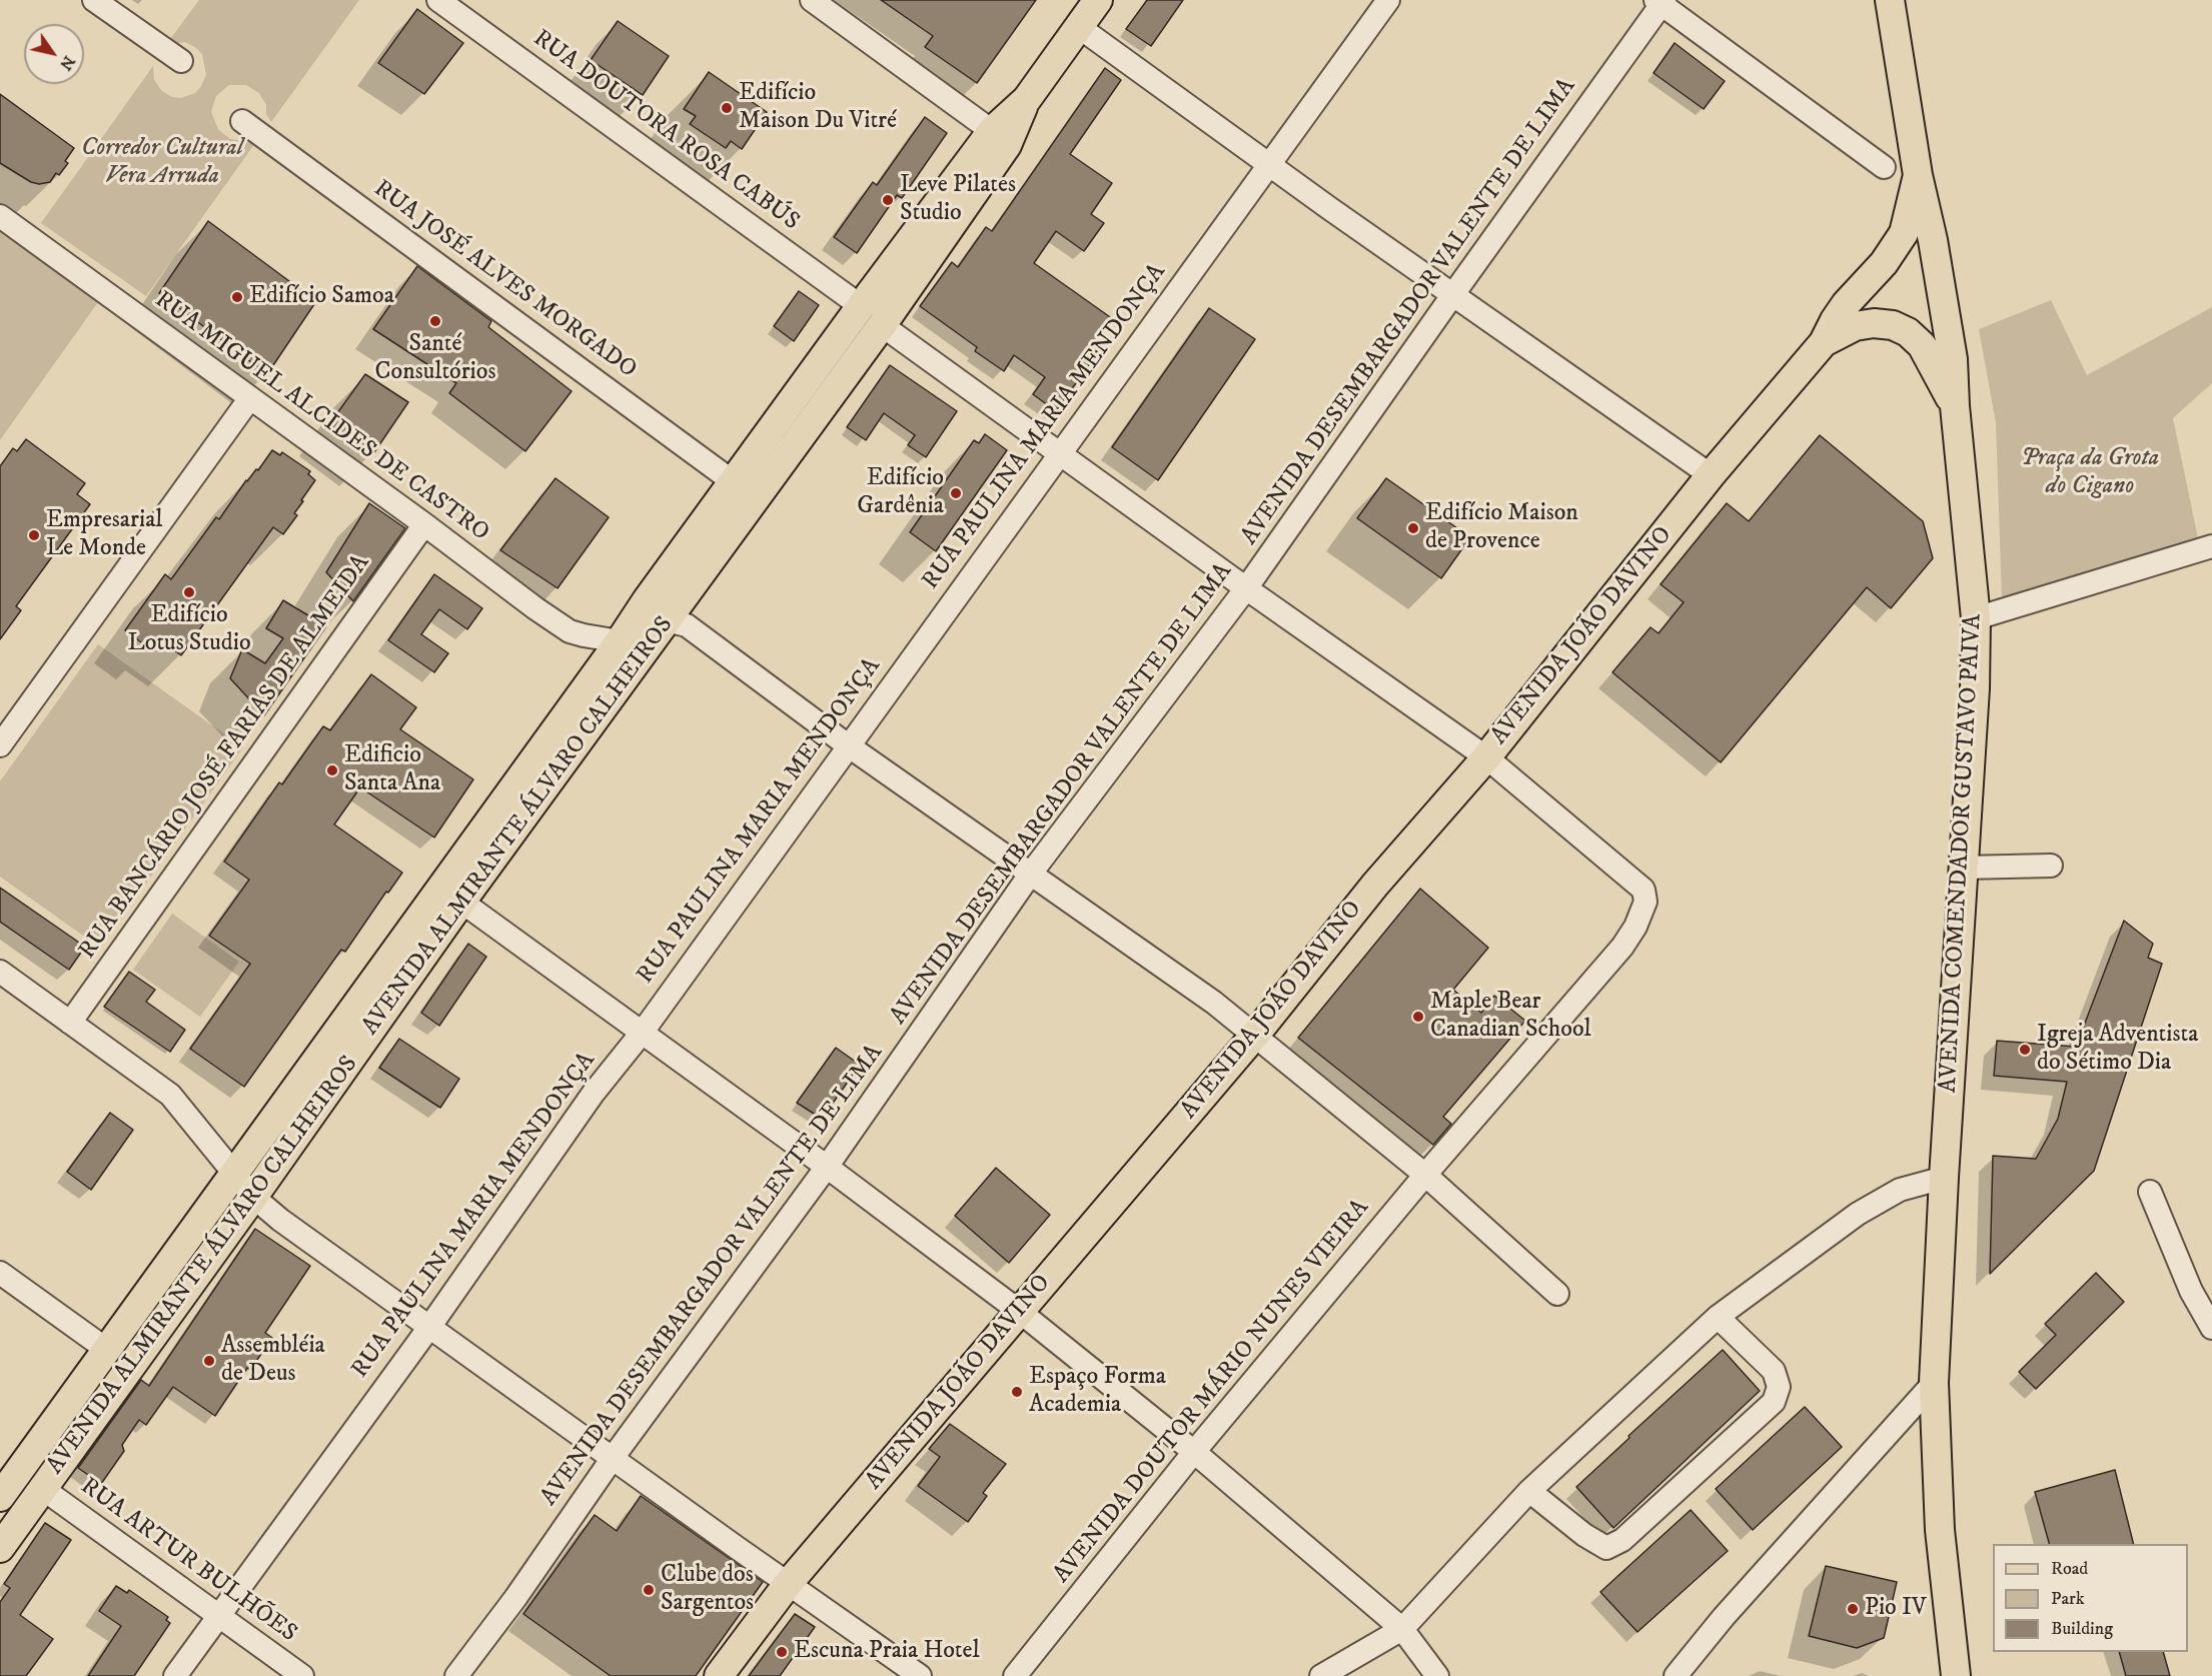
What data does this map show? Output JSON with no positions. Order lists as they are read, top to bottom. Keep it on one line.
{"streets":{"main road":["AVENIDA JOÃO DAVINO","AVENIDA ALMIRANTE ÁLVARO CALHEIROS","AVENIDA COMENDADOR GUSTAVO PAIVA"],"street":["RUA DOUTORA ROSA CABÚS","RUA JOSÉ ALVES MORGADO","AVENIDA DESEMBARGADOR VALENTE DE LIMA","RUA MIGUEL ALCIDES DE CASTRO","RUA PAULINA MARIA MENDONÇA","RUA BANCÁRIO JOSÉ FARIAS DE ALMEIDA","AVENIDA DOUTOR MÁRIO NUNES VIEIRA","RUA ARTUR BULHÕES"]},"crossings":[["RUA DOUTORA ROSA CABÚS","AVENIDA ALMIRANTE ÁLVARO CALHEIROS"],["RUA JOSÉ ALVES MORGADO","AVENIDA ALMIRANTE ÁLVARO CALHEIROS"],["RUA MIGUEL ALCIDES DE CASTRO","RUA BANCÁRIO JOSÉ FARIAS DE ALMEIDA"],["RUA MIGUEL ALCIDES DE CASTRO","AVENIDA ALMIRANTE ÁLVARO CALHEIROS"],["RUA PAULINA MARIA MENDONÇA","RUA ARTUR BULHÕES"],["AVENIDA JOÃO DAVINO","AVENIDA COMENDADOR GUSTAVO PAIVA"],["AVENIDA JOÃO DAVINO","AVENIDA DOUTOR MÁRIO NUNES VIEIRA"],["AVENIDA ALMIRANTE ÁLVARO CALHEIROS","RUA ARTUR BULHÕES"]],"parks":["Corredor Cultural Vera Arruda","Praça da Grota do Cigano"],"places":["Edifício Maison Du Vitré","Leve Pilates Studio","Edifício Samoa","Santé Consultórios","Edifício Gardênia","Edifício Maison de Provence","Empresarial Le Monde","Edifício Lotus Studio","Edificio Santa Ana","Maple Bear Canadian School","Igreja Adventista do Sétimo Dia","Assembléia de Deus","Espaço Forma Academia","Clube dos Sargentos","Pio IV","Escuna Praia Hotel"],"legend":["Road","Park","Building"],"north":"bottom right"}
